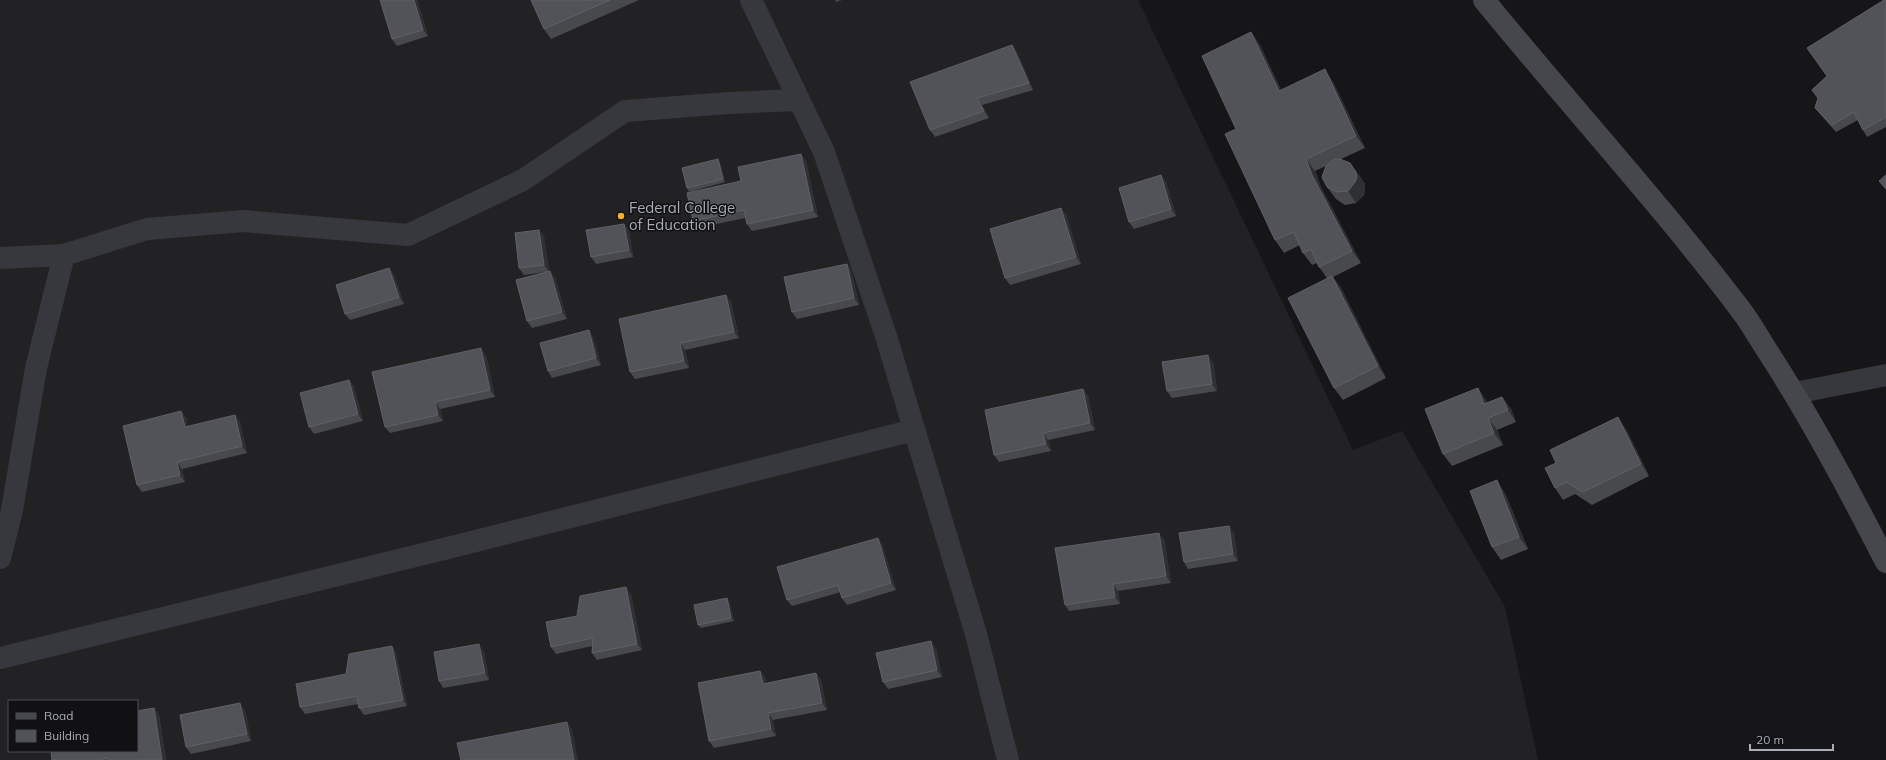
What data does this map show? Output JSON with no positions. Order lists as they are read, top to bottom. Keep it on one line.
{"places":["Federal College of Education"],"legend":["Road","Building"],"scale_bar":"20 m"}
